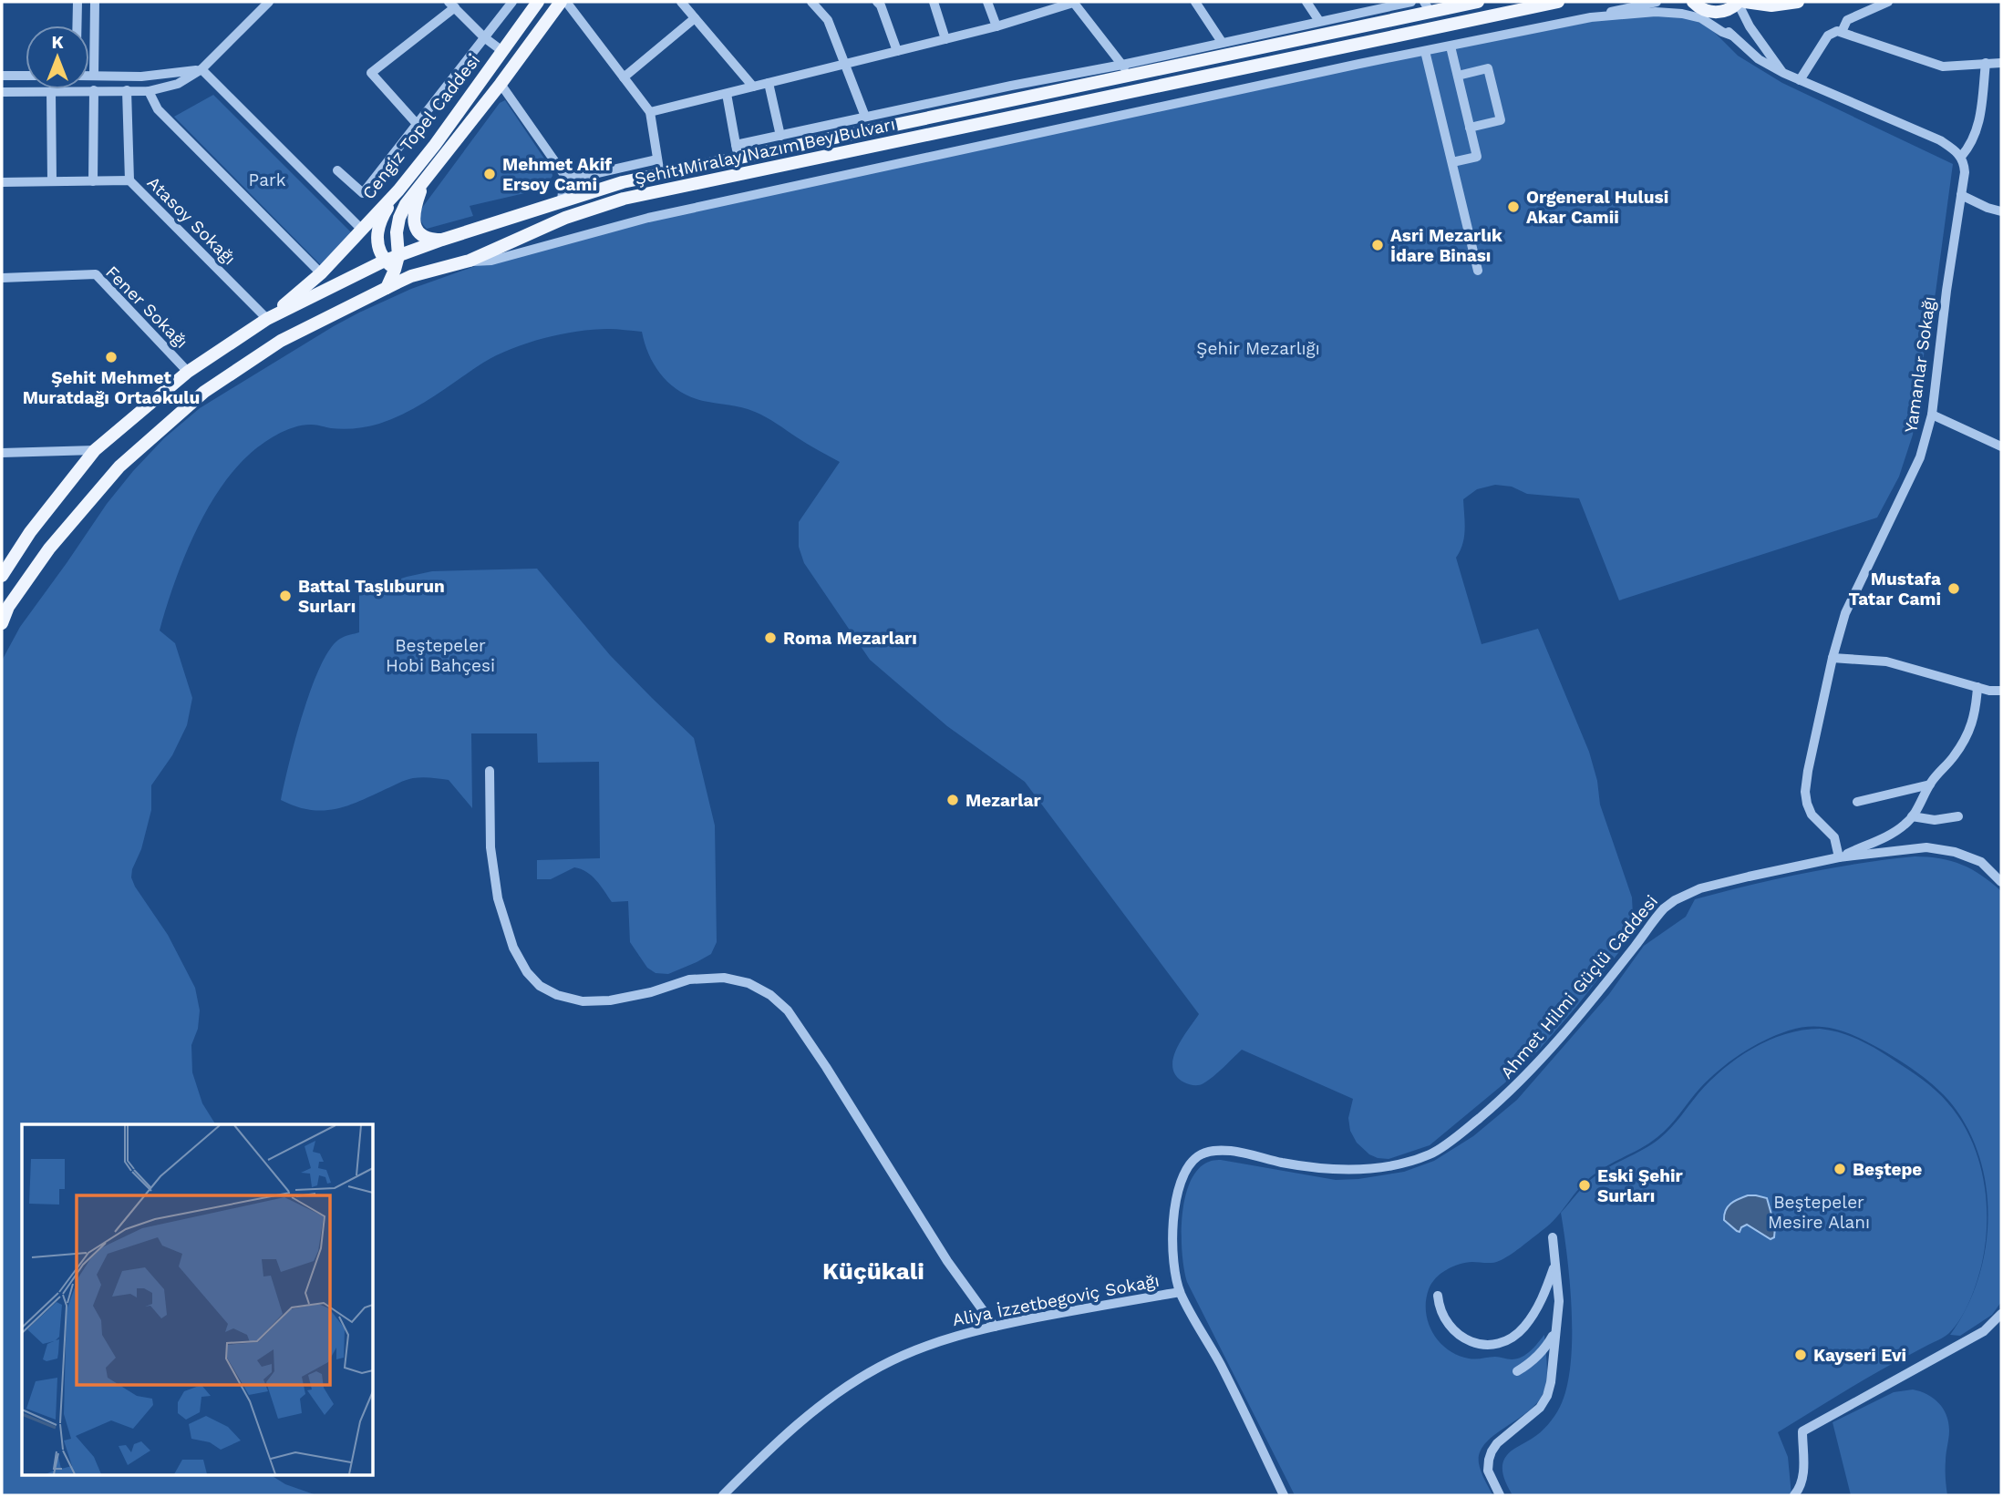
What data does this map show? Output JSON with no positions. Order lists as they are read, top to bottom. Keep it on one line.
{"streets":{"main road":["Cengiz Topel Caddesi","Şehit Miralay Nazım Bey Bulvarı"],"street":["Atasoy Sokağı","Fener Sokağı","Yamanlar Sokağı","Ahmet Hilmi Güçlü Caddesi","Aliya İzzetbegoviç Sokağı"]},"crossings":[["Cengiz Topel Caddesi","Şehit Miralay Nazım Bey Bulvarı"],["Cengiz Topel Caddesi","Atasoy Sokağı"],["Şehit Miralay Nazım Bey Bulvarı","Atasoy Sokağı"],["Şehit Miralay Nazım Bey Bulvarı","Fener Sokağı"],["Yamanlar Sokağı","Ahmet Hilmi Güçlü Caddesi"],["Ahmet Hilmi Güçlü Caddesi","Aliya İzzetbegoviç Sokağı"]],"districts":["Küçükali"],"parks":["Park","Şehir Mezarlığı","Beştepeler Hobi Bahçesi","Beştepeler Mesire Alanı"],"places":["Mehmet Akif Ersoy Cami","Orgeneral Hulusi Akar Camii","Asri Mezarlık İdare Binası","Şehit Mehmet Muratdağı Ortaokulu","Mustafa Tatar Cami","Battal Taşlıburun Surları","Roma Mezarları","Mezarlar","Beştepe","Eski Şehir Surları","Kayseri Evi"],"north":"top"}
